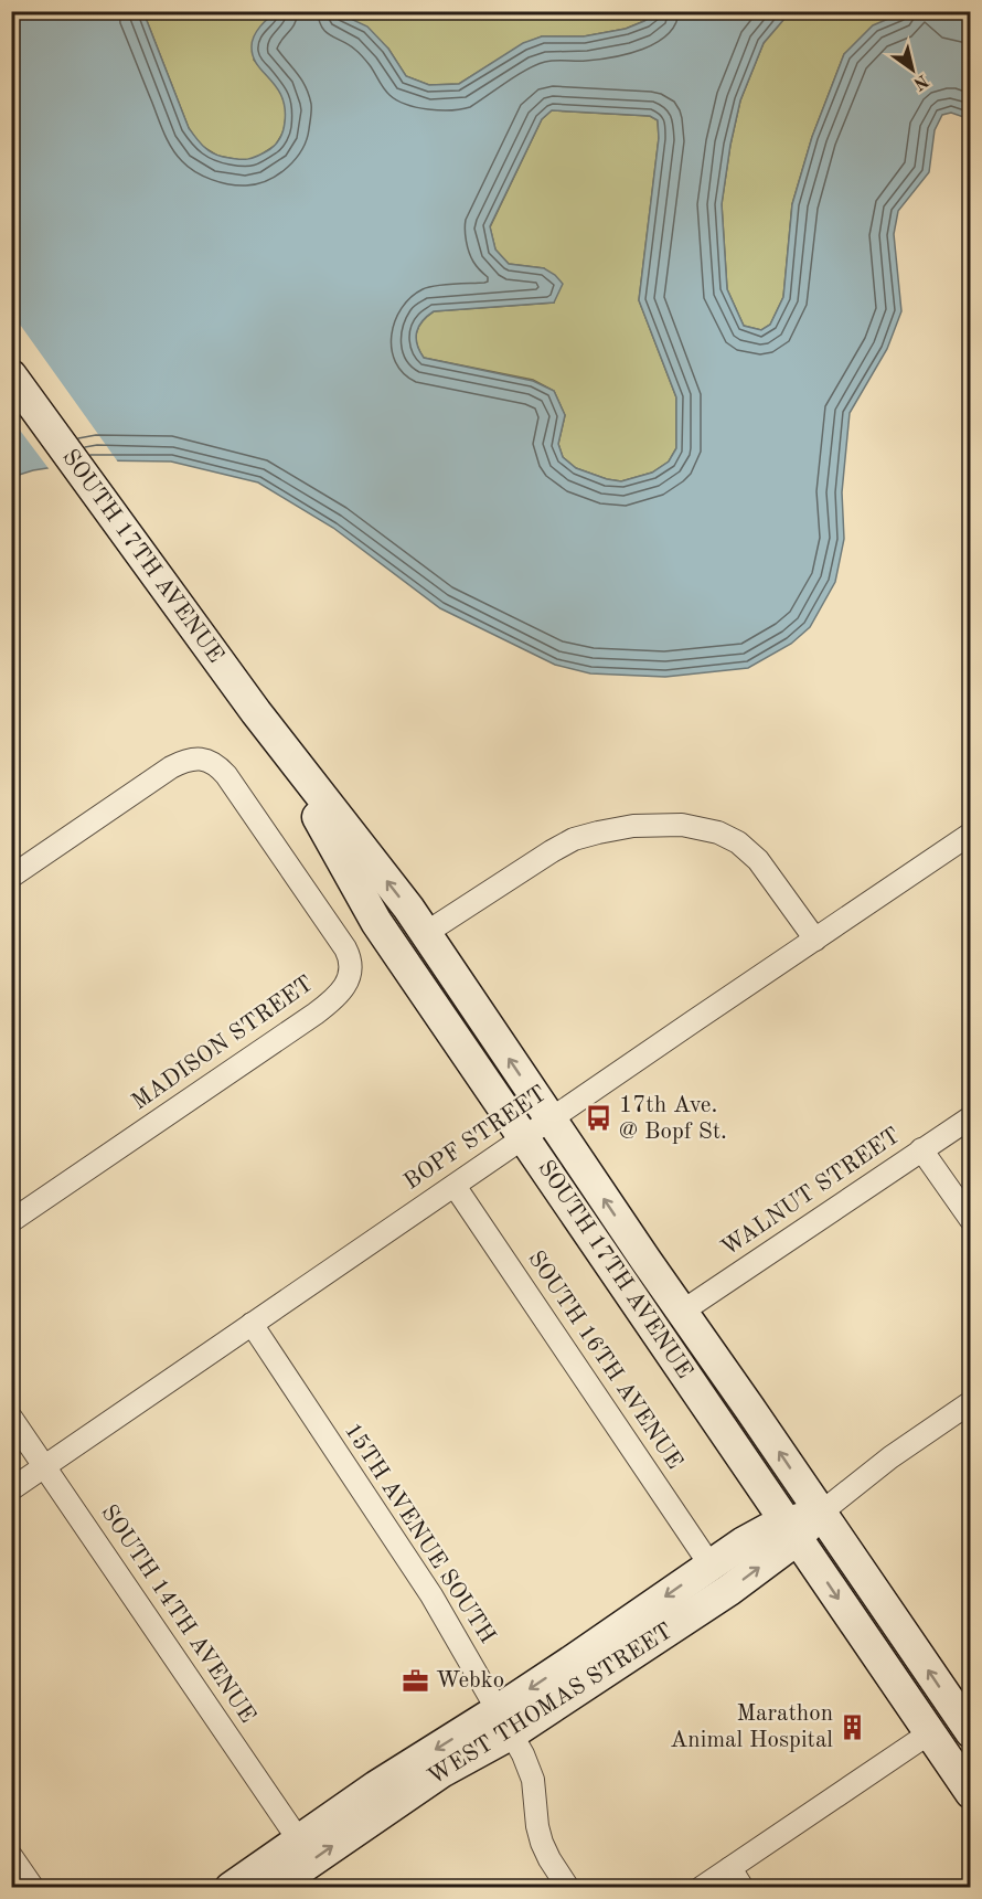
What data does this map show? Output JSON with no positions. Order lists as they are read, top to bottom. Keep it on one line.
{"streets":{"main road":["SOUTH 17TH AVENUE","WEST THOMAS STREET"],"street":["MADISON STREET","BOPF STREET","WALNUT STREET","SOUTH 16TH AVENUE","15TH AVENUE SOUTH","SOUTH 14TH AVENUE"]},"crossings":[["SOUTH 17TH AVENUE","BOPF STREET"],["SOUTH 17TH AVENUE","WALNUT STREET"],["SOUTH 17TH AVENUE","WEST THOMAS STREET"],["BOPF STREET","SOUTH 16TH AVENUE"],["BOPF STREET","15TH AVENUE SOUTH"],["BOPF STREET","SOUTH 14TH AVENUE"],["SOUTH 16TH AVENUE","WEST THOMAS STREET"],["15TH AVENUE SOUTH","WEST THOMAS STREET"],["SOUTH 14TH AVENUE","WEST THOMAS STREET"]],"places":{"bus stop":["17th Ave. @ Bopf St."],"office":["Webko"],"building":["Marathon Animal Hospital"]},"north":"bottom right"}
